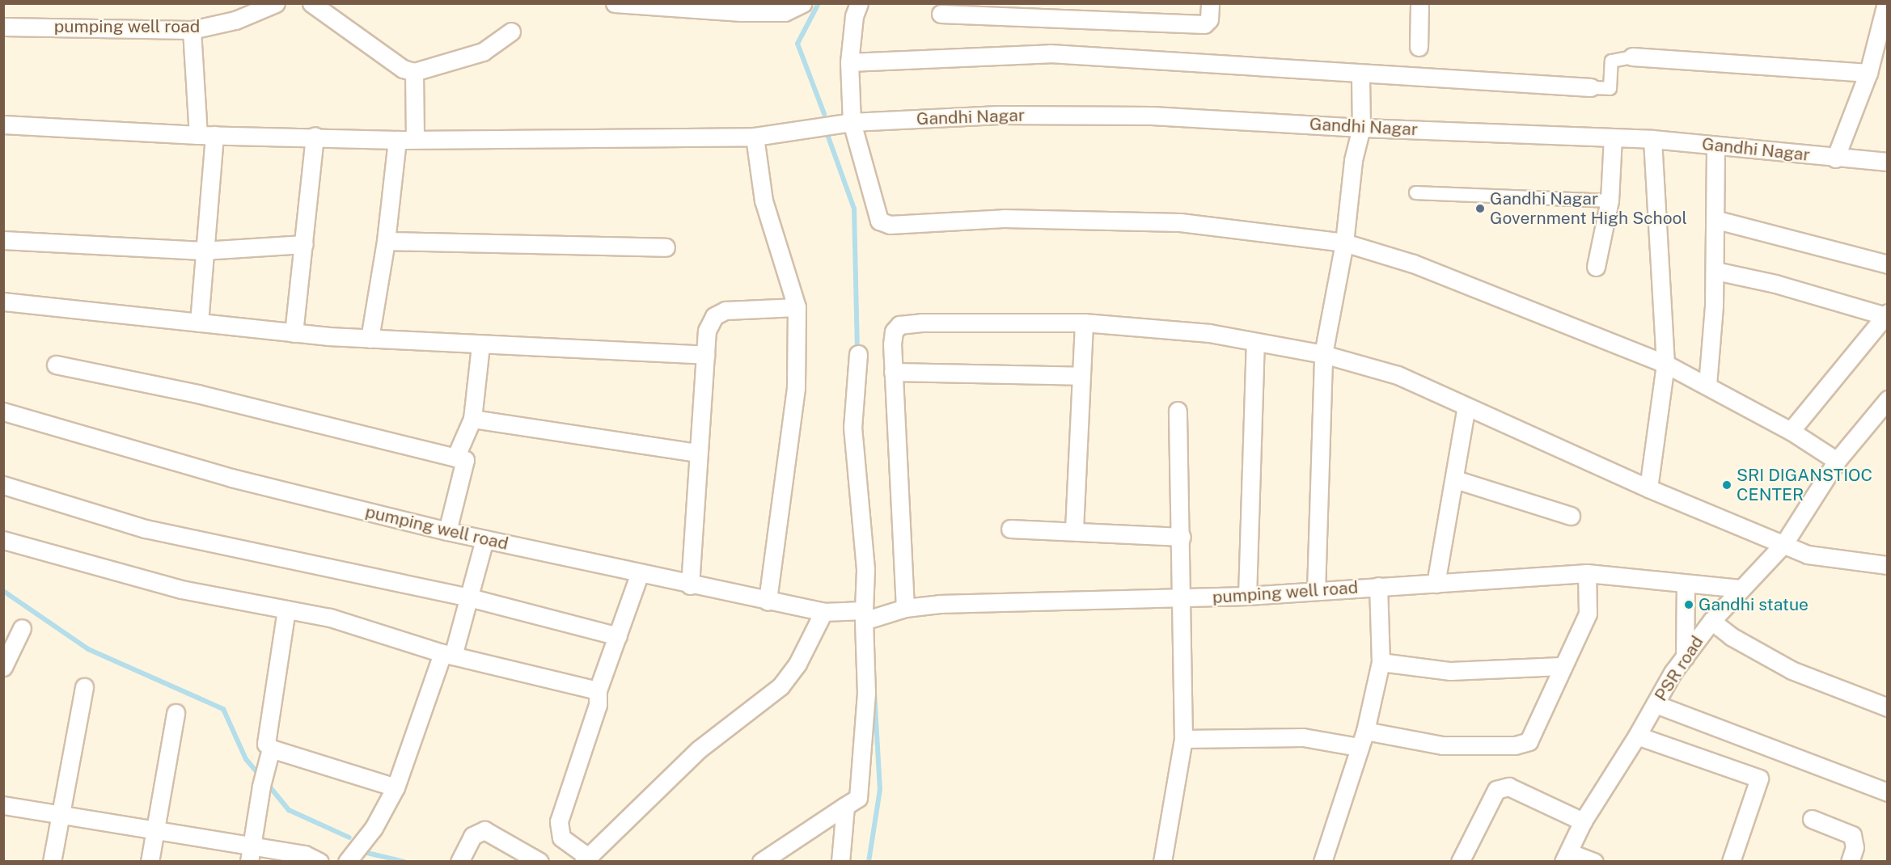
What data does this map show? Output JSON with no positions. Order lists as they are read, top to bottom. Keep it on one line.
{"streets":{"street":["pumping well road","Gandhi Nagar","PSR road"]},"crossings":[["pumping well road","PSR road"]],"places":["Gandhi Nagar Government High School","SRI DIGANSTIOC CENTER","Gandhi statue"]}
